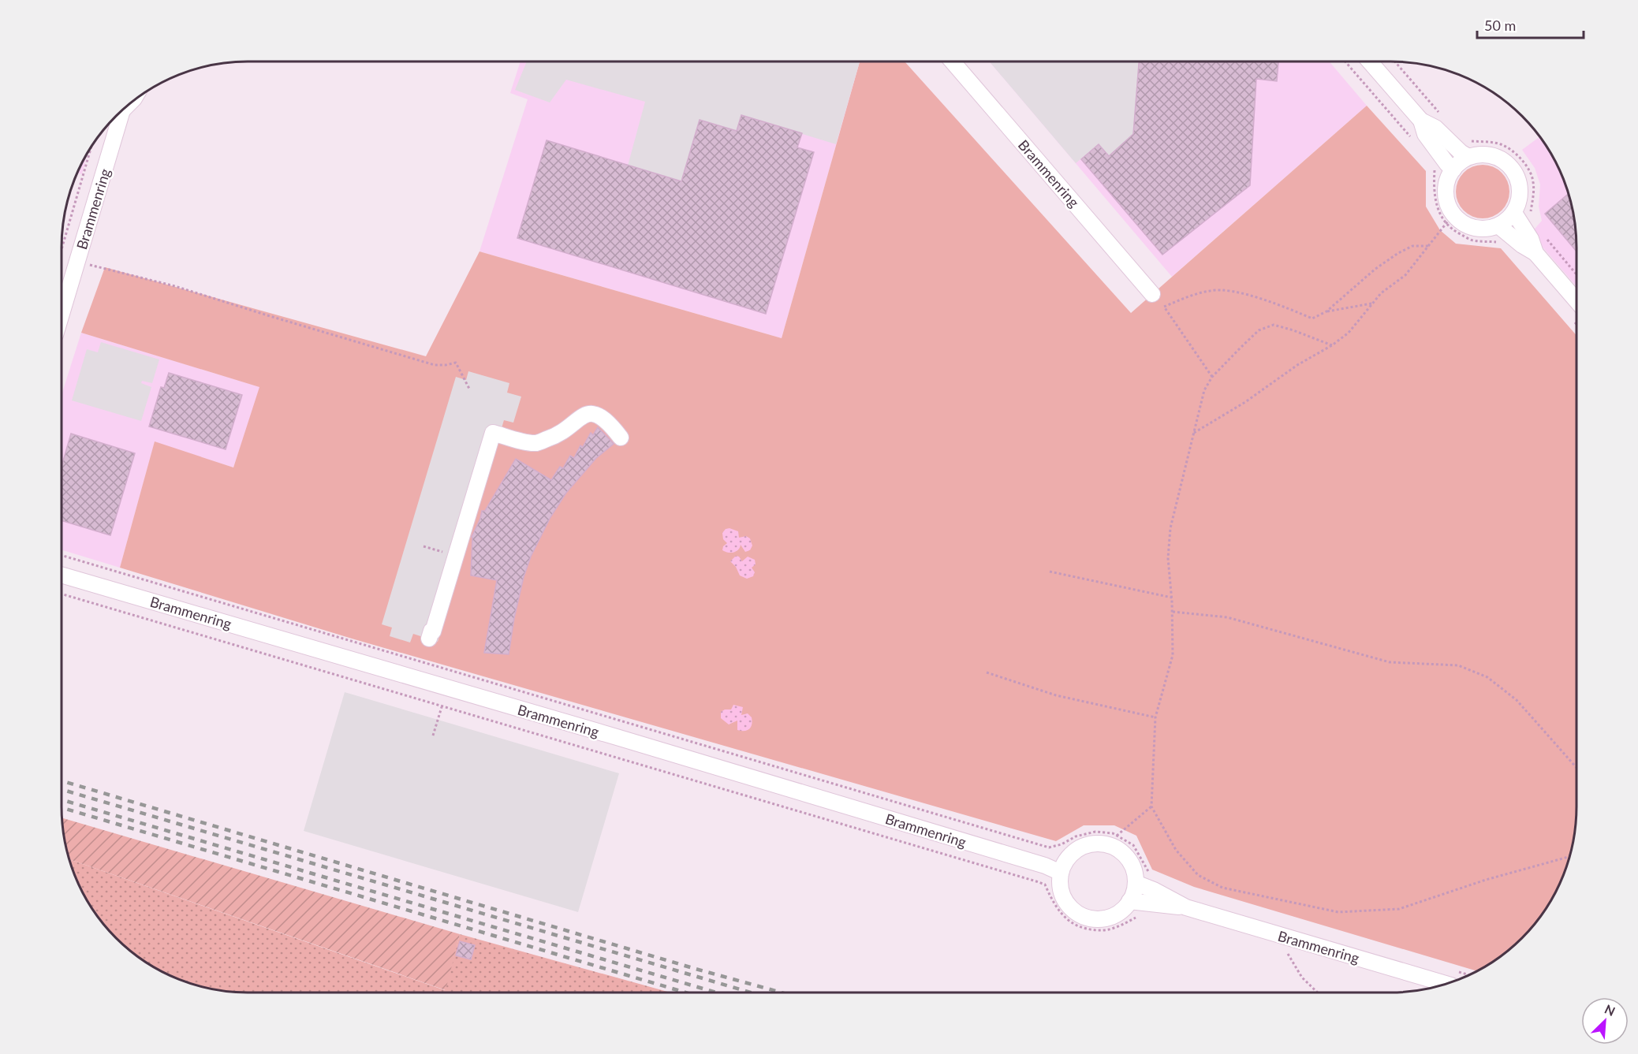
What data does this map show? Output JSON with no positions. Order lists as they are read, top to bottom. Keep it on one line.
{"streets":{"street":["Brammenring"]},"scale_bar":"50 m","north":"top right"}
